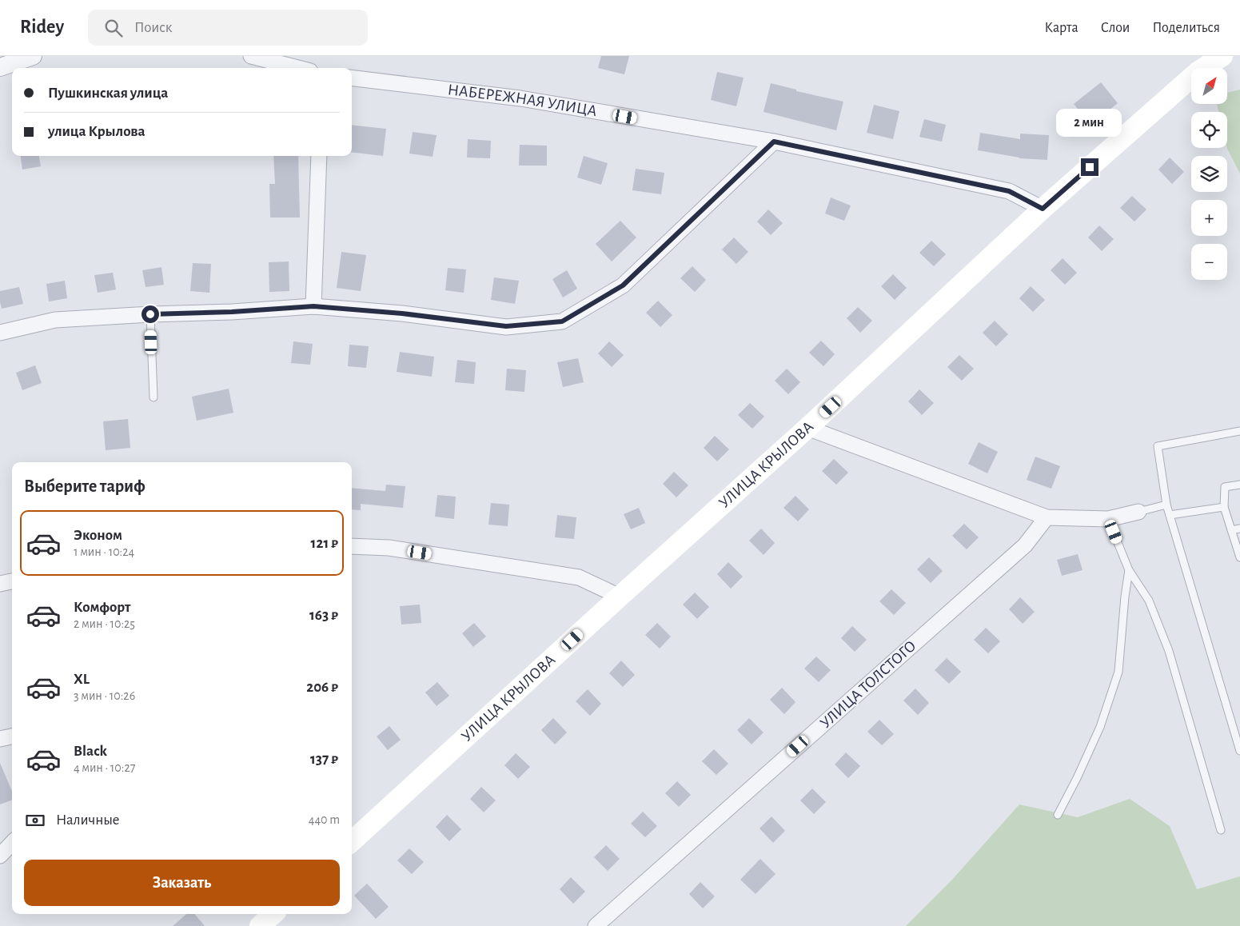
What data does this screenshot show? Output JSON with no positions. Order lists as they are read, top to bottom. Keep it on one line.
{"streets":{"main road":["УЛИЦА КРЫЛОВА"],"street":["НАБЕРЕЖНАЯ УЛИЦА","УЛИЦА ТОЛСТОГО"]},"crossings":[["НАБЕРЕЖНАЯ УЛИЦА","УЛИЦА КРЫЛОВА"]],"north":"top right","page":{"header":"Ridey","search":"Поиск","nav":["Карта","Слои","Поделиться"],"map_buttons":["+","−"],"banner":["Пушкинская улица","улица Крылова"],"bubble":"2 мин","heading":"Выберите тариф","list":[{"name":"Эконом","note":"1 мин · 10:24","value":"121 ₽"},{"name":"Комфорт","note":"2 мин · 10:25","value":"163 ₽"},{"name":"XL","note":"3 мин · 10:26","value":"206 ₽"},{"name":"Black","note":"4 мин · 10:27","value":"137 ₽"}],"pay":["Наличные","440 m"],"buttons":"Заказать"}}
